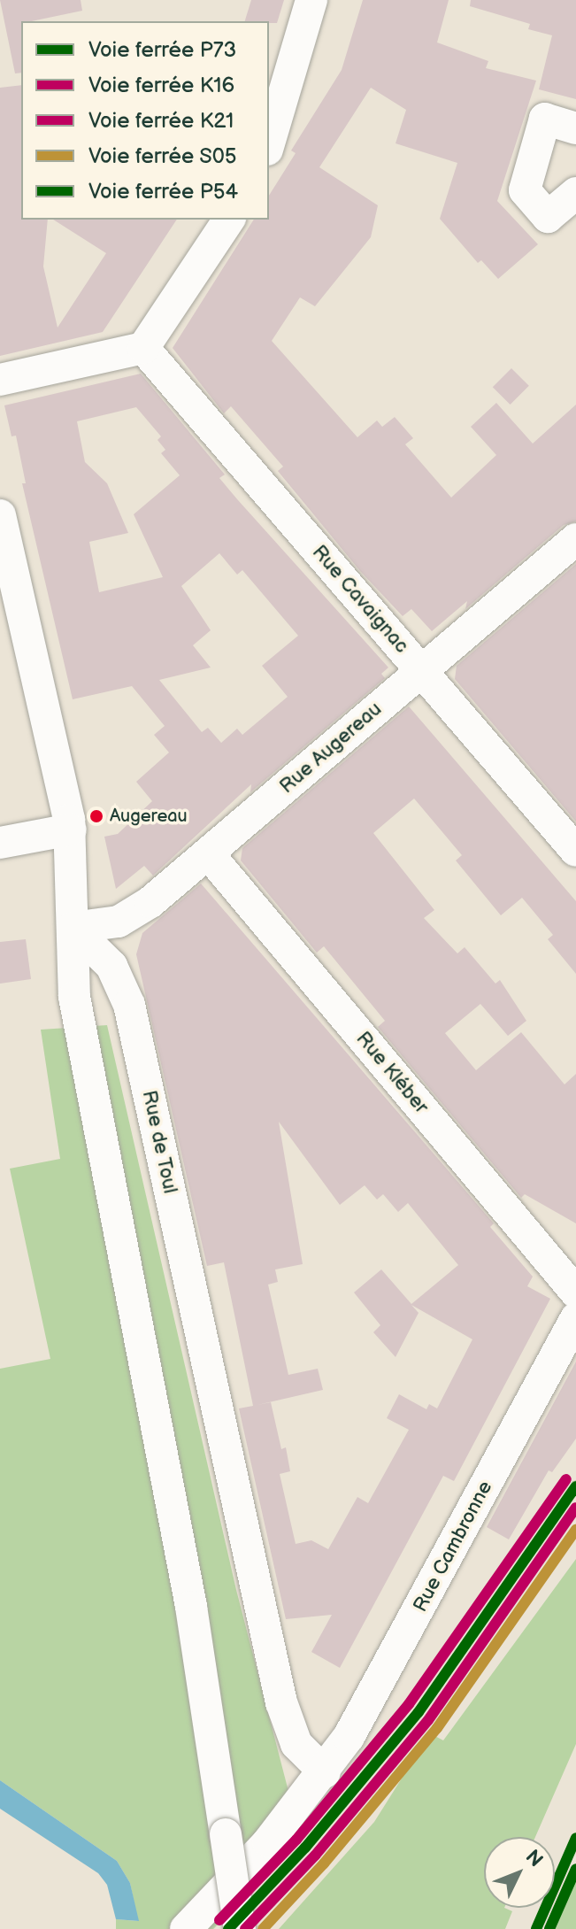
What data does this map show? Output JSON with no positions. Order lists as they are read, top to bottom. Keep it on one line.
{"streets":{"street":["Rue Cavaignac","Rue Augereau","Rue Kléber","Rue de Toul","Rue Cambronne"]},"crossings":[["Rue Cavaignac","Rue Augereau"],["Rue Augereau","Rue Kléber"],["Rue Augereau","Rue de Toul"],["Rue de Toul","Rue Cambronne"]],"places":["Augereau"],"lines":["rail line K21","rail line P73","rail line K16","rail line S05","rail line P54"],"legend":["Voie ferrée P73","Voie ferrée K16","Voie ferrée K21","Voie ferrée S05","Voie ferrée P54"],"north":"top right"}
